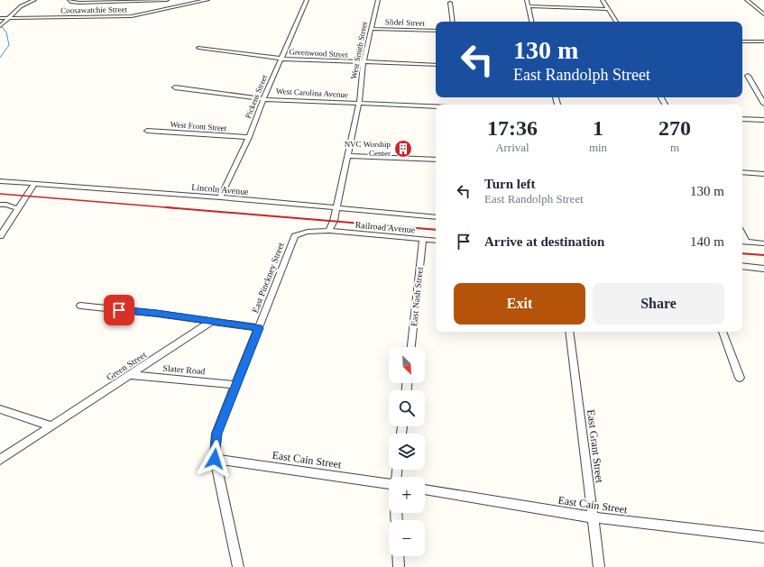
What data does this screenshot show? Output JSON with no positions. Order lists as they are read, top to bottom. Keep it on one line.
{"streets":{"street":["Coosawatchie Street","Slidel Street","West Smith Street","Greenwood Street","West Carolina Avenue","Pickens Street","West Front Street","Lincoln Avenue","Railroad Avenue","East Pinckney Street","East Nash Street","Green Street","Slater Road","East Grant Street","East Cain Street"]},"crossings":[["Slidel Street","West Smith Street"],["West Smith Street","Greenwood Street"],["West Smith Street","West Carolina Avenue"],["West Smith Street","Lincoln Avenue"],["West Smith Street","Railroad Avenue"],["West Smith Street","East Pinckney Street"],["Greenwood Street","Pickens Street"],["West Carolina Avenue","Pickens Street"],["Pickens Street","West Front Street"],["Pickens Street","Lincoln Avenue"],["Railroad Avenue","East Pinckney Street"],["Railroad Avenue","East Nash Street"],["East Pinckney Street","Slater Road"],["East Pinckney Street","East Cain Street"],["Green Street","Slater Road"],["East Grant Street","East Cain Street"]],"places":{"building":["NVC Worship Center"]},"north":"bottom right","page":{"turn":["130 m","East Randolph Street"],"eta":["17:36","Arrival","1","min","270","m"],"list":[{"name":"Turn left","note":"East Randolph Street","value":"130 m"},{"name":"Arrive at destination","value":"140 m"}],"buttons":["Exit","Share"],"map_buttons":["+","−"]}}
